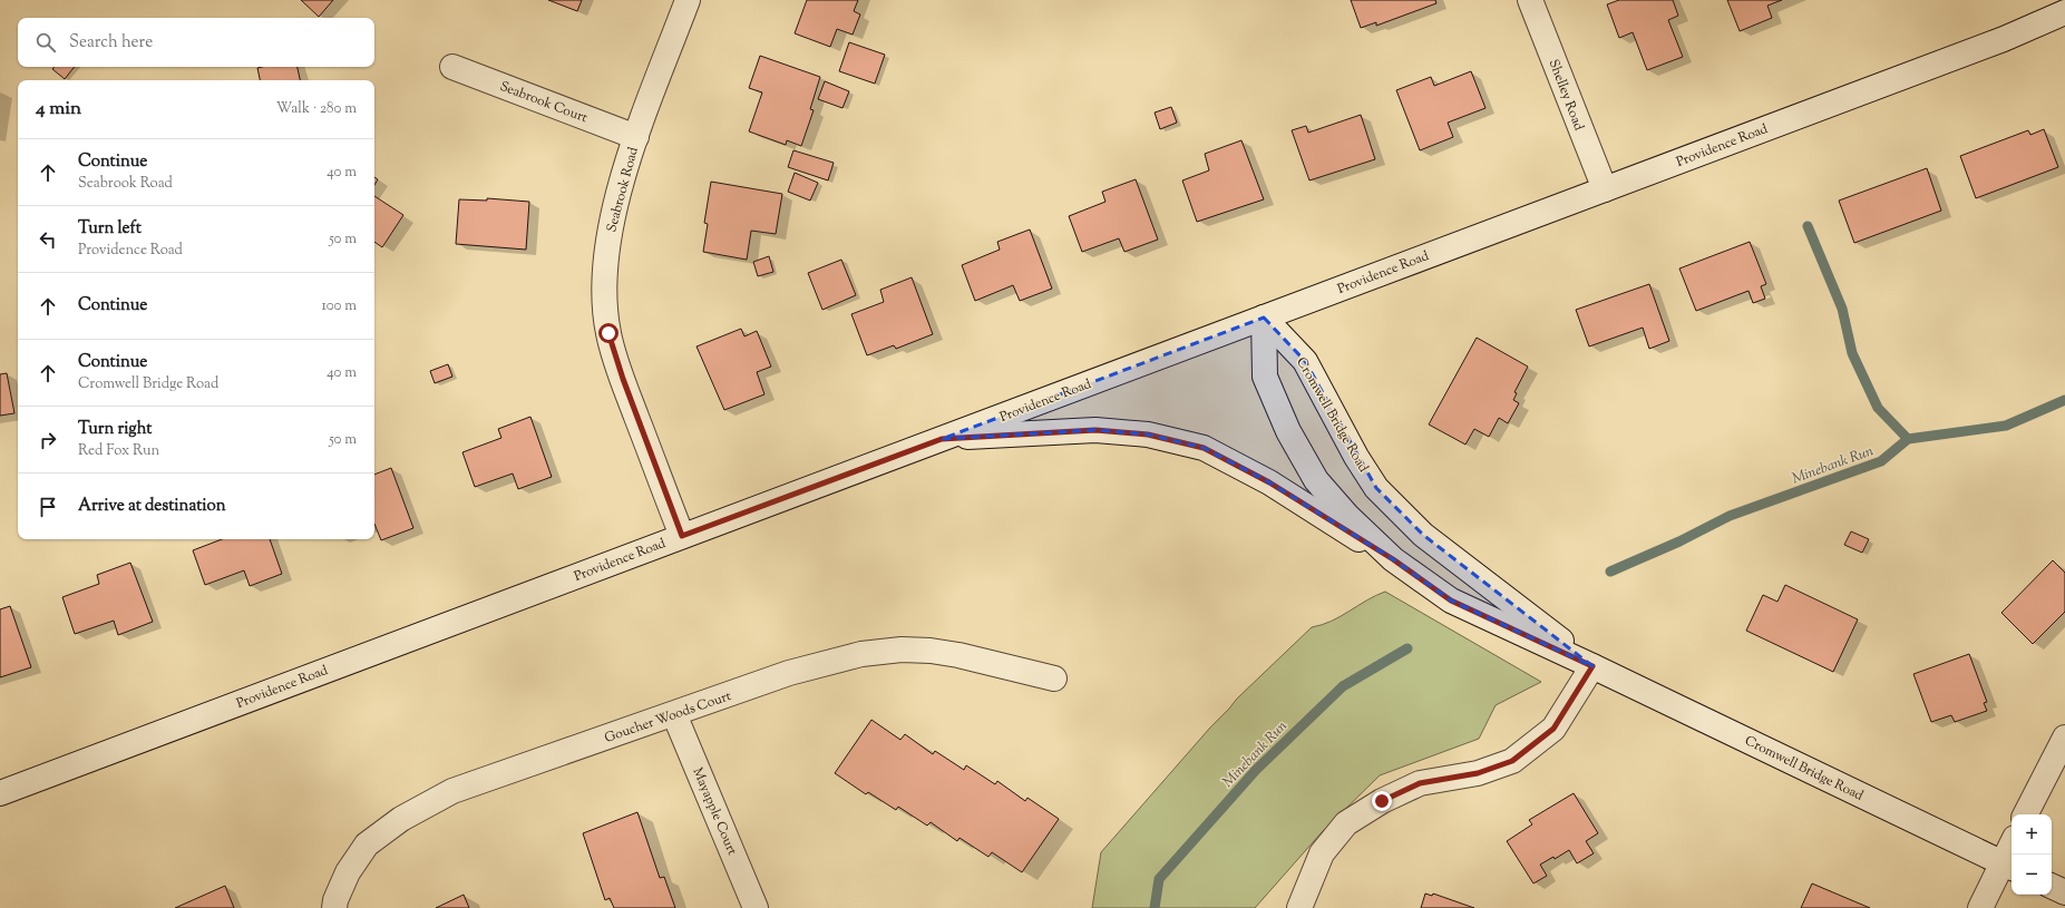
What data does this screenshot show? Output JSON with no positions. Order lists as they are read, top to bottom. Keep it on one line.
{"streets":{"street":["Shelley Road","Seabrook Court","Providence Road","Seabrook Road","Cromwell Bridge Road","Goucher Woods Court","Mayapple Court"]},"crossings":[["Shelley Road","Providence Road"],["Seabrook Court","Seabrook Road"],["Providence Road","Seabrook Road"],["Providence Road","Cromwell Bridge Road"],["Goucher Woods Court","Mayapple Court"]],"water":["Minebank Run"],"page":{"search":"Search here","heading":["4 min","Walk · 280 m"],"list":[["Continue","Seabrook Road","40 m"],["Turn left","Providence Road","50 m"],["Continue","100 m"],["Continue","Cromwell Bridge Road","40 m"],["Turn right","Red Fox Run","50 m"],"Arrive at destination"],"map_buttons":["+","−"]}}
